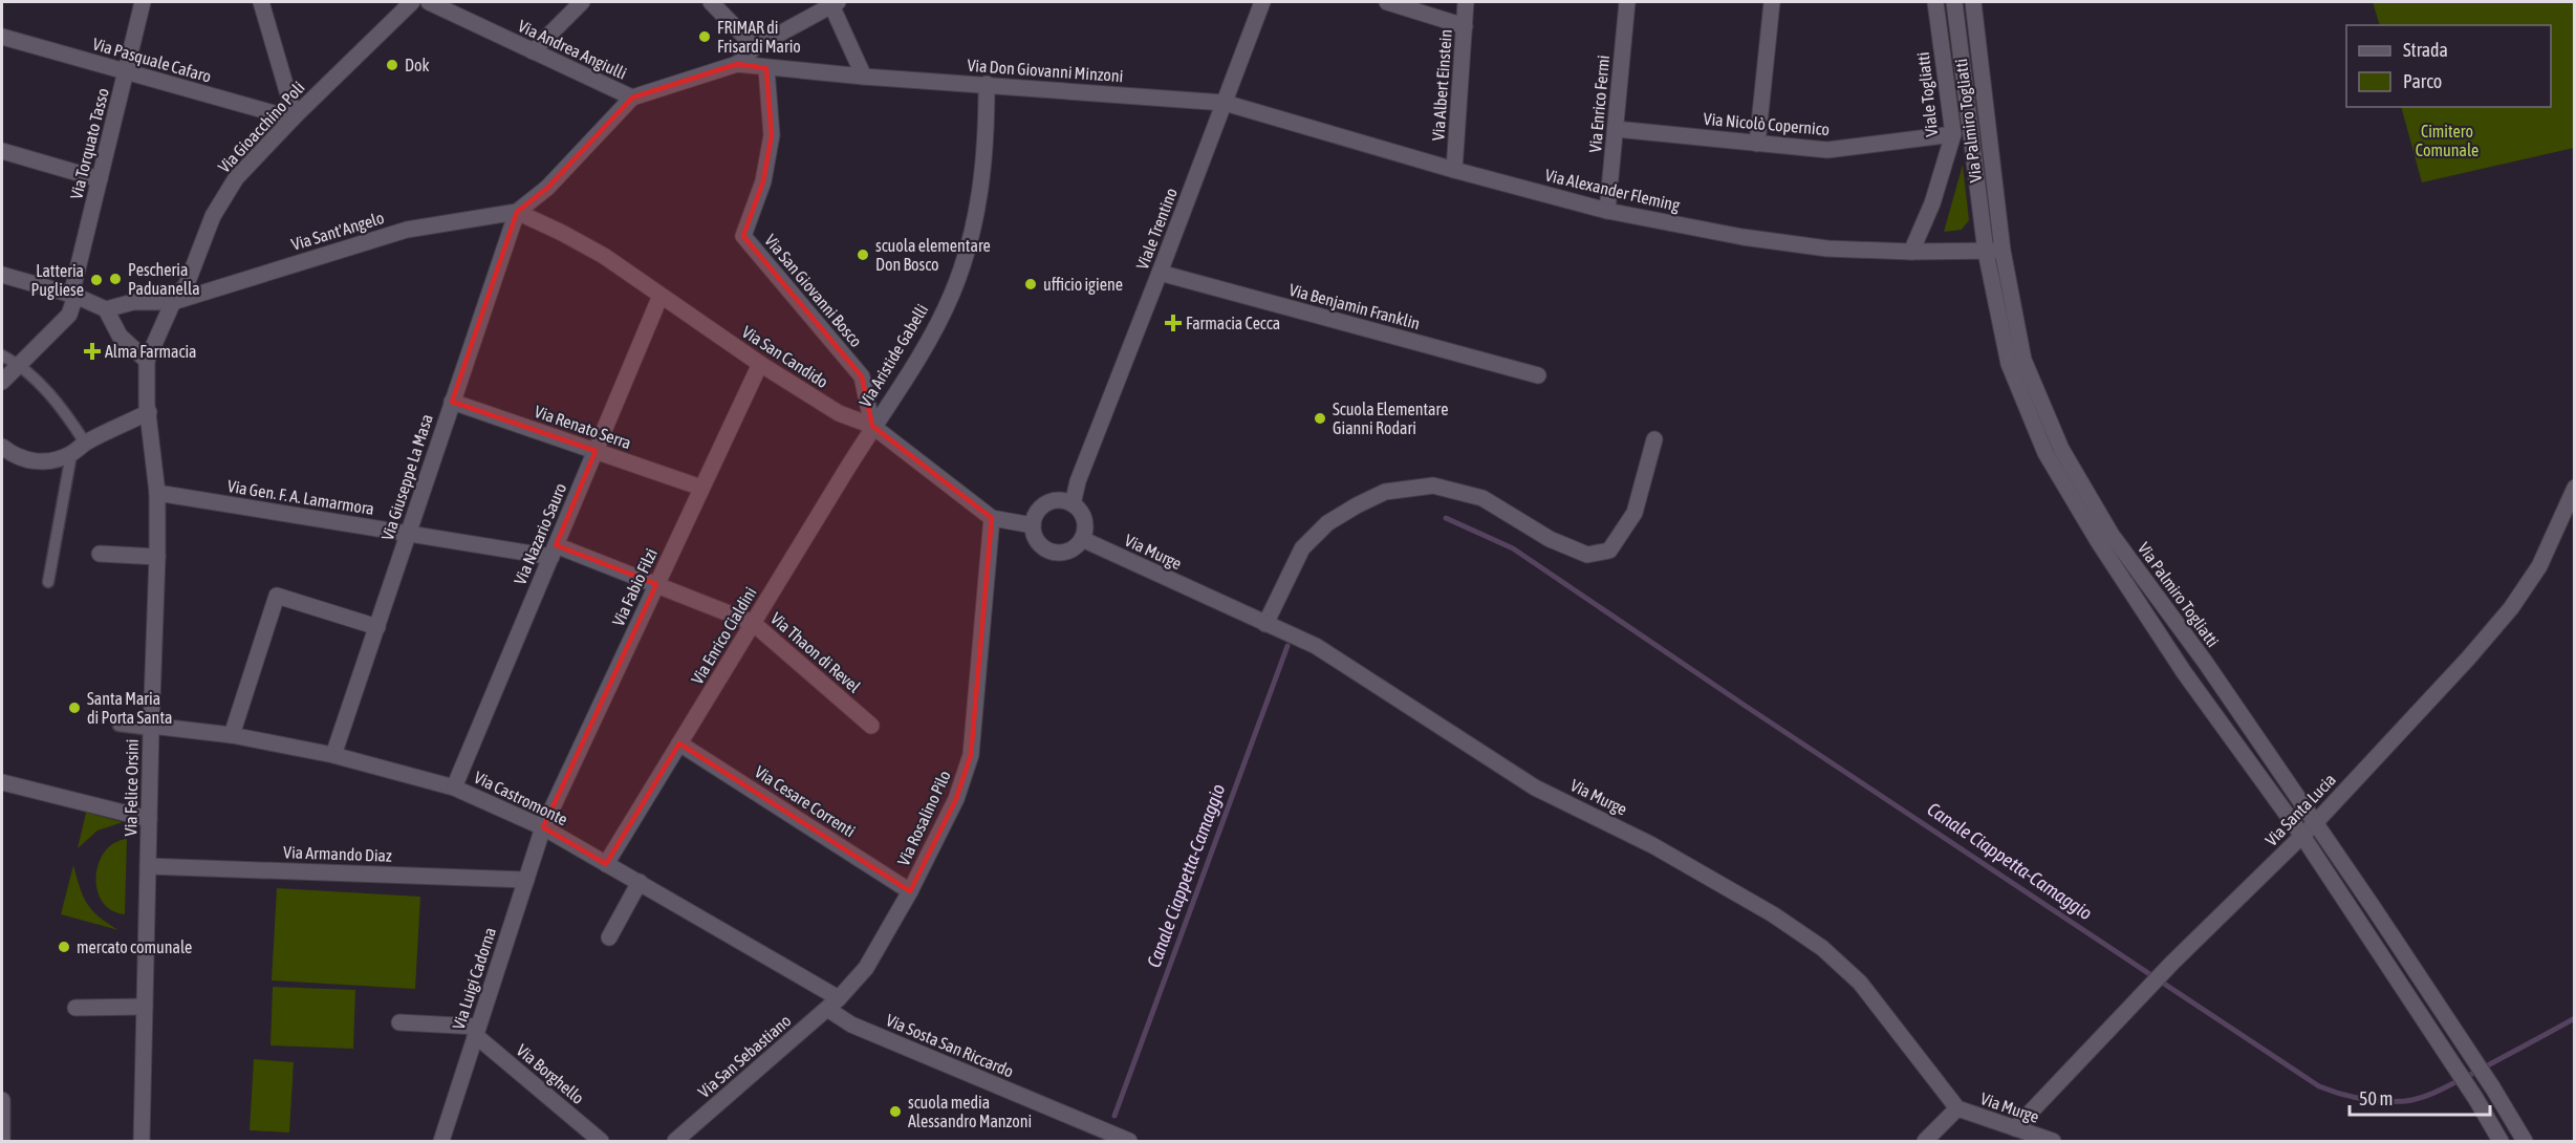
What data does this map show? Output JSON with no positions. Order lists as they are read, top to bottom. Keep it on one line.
{"streets":{"street":["Via Andrea Angiulli","Via Pasquale Cafaro","Via Don Giovanni Minzoni","Via Albert Einstein","Viale Togliatti","Via Enrico Fermi","Via Palmiro Togliatti","Via Nicolò Copernico","Via Gioacchino Poli","Via Torquato Tasso","Via Alexander Fleming","Viale Trentino","Via Sant'Angelo","Via San Giovanni Bosco","Via Benjamin Franklin","Via Aristide Gabelli","Via San Candido","Via Renato Serra","Via Giuseppe La Masa","Via Gen. F. A. Lamarmora","Via Nazario Sauro","Via Murge","Via Fabio Filzi","Via Enrico Cialdini","Via Thaon di Revel","Via Felice Orsini","Via Castromonte","Via Cesare Correnti","Via Santa Lucia","Via Rosalino Pilo","Via Armando Diaz","Via Luigi Cadorna","Via Sosta San Riccardo","Via San Sebastiano","Via Borghello"]},"crossings":[["Via Pasquale Cafaro","Via Gioacchino Poli"],["Via Pasquale Cafaro","Via Torquato Tasso"],["Via Don Giovanni Minzoni","Via Alexander Fleming"],["Via Don Giovanni Minzoni","Viale Trentino"],["Via Don Giovanni Minzoni","Via San Giovanni Bosco"],["Via Don Giovanni Minzoni","Via Aristide Gabelli"],["Via Albert Einstein","Via Alexander Fleming"],["Viale Togliatti","Via Nicolò Copernico"],["Viale Togliatti","Via Alexander Fleming"],["Via Enrico Fermi","Via Nicolò Copernico"],["Via Enrico Fermi","Via Alexander Fleming"],["Via Palmiro Togliatti","Via Alexander Fleming"],["Via Palmiro Togliatti","Via Santa Lucia"],["Via Gioacchino Poli","Via Sant'Angelo"],["Via Gioacchino Poli","Via Felice Orsini"],["Via Alexander Fleming","Viale Trentino"],["Viale Trentino","Via Benjamin Franklin"],["Viale Trentino","Via San Candido"],["Viale Trentino","Via Murge"],["Via Sant'Angelo","Via San Candido"],["Via Sant'Angelo","Via Giuseppe La Masa"],["Via San Giovanni Bosco","Via Aristide Gabelli"],["Via San Giovanni Bosco","Via San Candido"],["Via San Giovanni Bosco","Via Enrico Cialdini"],["Via Aristide Gabelli","Via San Candido"],["Via Aristide Gabelli","Via Enrico Cialdini"],["Via San Candido","Via Giuseppe La Masa"],["Via San Candido","Via Nazario Sauro"],["Via San Candido","Via Murge"],["Via San Candido","Via Fabio Filzi"],["Via San Candido","Via Enrico Cialdini"],["Via San Candido","Via Rosalino Pilo"],["Via Renato Serra","Via Giuseppe La Masa"],["Via Renato Serra","Via Nazario Sauro"],["Via Renato Serra","Via Fabio Filzi"],["Via Giuseppe La Masa","Via Gen. F. A. Lamarmora"],["Via Giuseppe La Masa","Via Castromonte"],["Via Gen. F. A. Lamarmora","Via Nazario Sauro"],["Via Gen. F. A. Lamarmora","Via Thaon di Revel"],["Via Gen. F. A. Lamarmora","Via Felice Orsini"],["Via Nazario Sauro","Via Thaon di Revel"],["Via Nazario Sauro","Via Castromonte"],["Via Murge","Via Santa Lucia"],["Via Fabio Filzi","Via Thaon di Revel"],["Via Fabio Filzi","Via Castromonte"],["Via Fabio Filzi","Via Luigi Cadorna"],["Via Enrico Cialdini","Via Thaon di Revel"],["Via Enrico Cialdini","Via Castromonte"],["Via Enrico Cialdini","Via Cesare Correnti"],["Via Felice Orsini","Via Castromonte"],["Via Felice Orsini","Via Armando Diaz"],["Via Castromonte","Via Rosalino Pilo"],["Via Castromonte","Via Luigi Cadorna"],["Via Castromonte","Via Sosta San Riccardo"],["Via Castromonte","Via San Sebastiano"],["Via Cesare Correnti","Via Rosalino Pilo"],["Via Rosalino Pilo","Via Sosta San Riccardo"],["Via Rosalino Pilo","Via San Sebastiano"],["Via Armando Diaz","Via Luigi Cadorna"],["Via Luigi Cadorna","Via Borghello"],["Via Sosta San Riccardo","Via San Sebastiano"]],"water":["Canale Ciappetta-Camaggio"],"parks":["Cimitero Comunale"],"places":{"other":["FRIMAR di Frisardi Mario","Dok","scuola elementare Don Bosco","Pescheria Paduanella","Latteria Pugliese","ufficio igiene","Scuola Elementare Gianni Rodari","Santa Maria di Porta Santa","mercato comunale","scuola media Alessandro Manzoni"],"health":["Farmacia Cecca","Alma Farmacia"]},"legend":["Strada","Parco"],"scale_bar":"50 m"}
